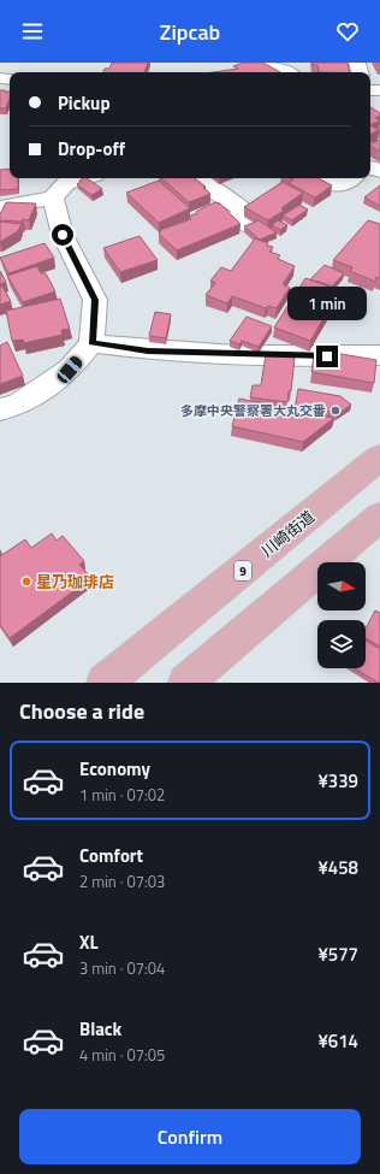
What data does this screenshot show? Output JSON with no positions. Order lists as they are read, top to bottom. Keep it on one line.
{"streets":{"main road":["川崎街道","9"]},"places":["多摩中央警察署大丸交番","星乃珈琲店"],"north":"right","page":{"header":"Zipcab","banner":["Pickup","Drop-off"],"bubble":"1 min","heading":"Choose a ride","list":[{"name":"Economy","note":"1 min · 07:02","value":"¥339"},{"name":"Comfort","note":"2 min · 07:03","value":"¥458"},{"name":"XL","note":"3 min · 07:04","value":"¥577"},{"name":"Black","note":"4 min · 07:05","value":"¥614"}],"buttons":"Confirm"}}
